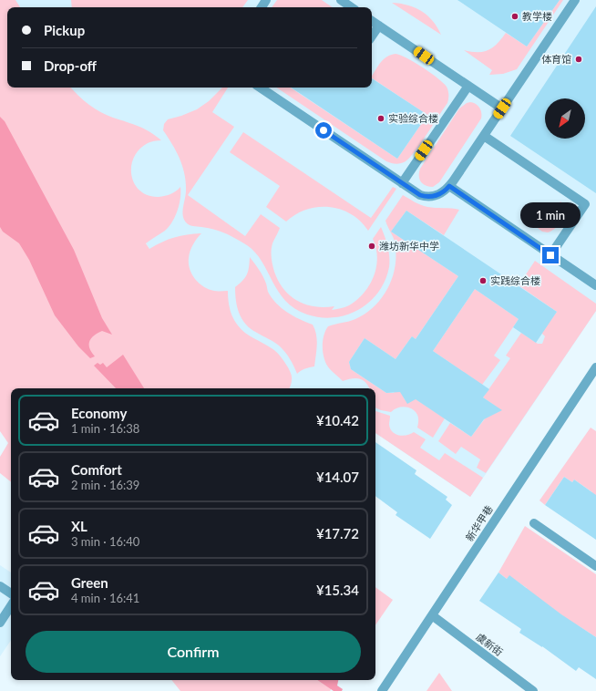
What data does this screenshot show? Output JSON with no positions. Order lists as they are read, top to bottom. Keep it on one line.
{"streets":{"street":["新华甲巷","虞新街"]},"crossings":[["新华甲巷","虞新街"]],"places":["教学楼","体育馆","实验综合楼","潍坊新华中学","实践综合楼"],"north":"bottom left","page":{"banner":["Pickup","Drop-off"],"bubble":"1 min","list":[{"name":"Economy","note":"1 min · 16:38","value":"¥10.42"},{"name":"Comfort","note":"2 min · 16:39","value":"¥14.07"},{"name":"XL","note":"3 min · 16:40","value":"¥17.72"},{"name":"Green","note":"4 min · 16:41","value":"¥15.34"}],"buttons":"Confirm"}}
